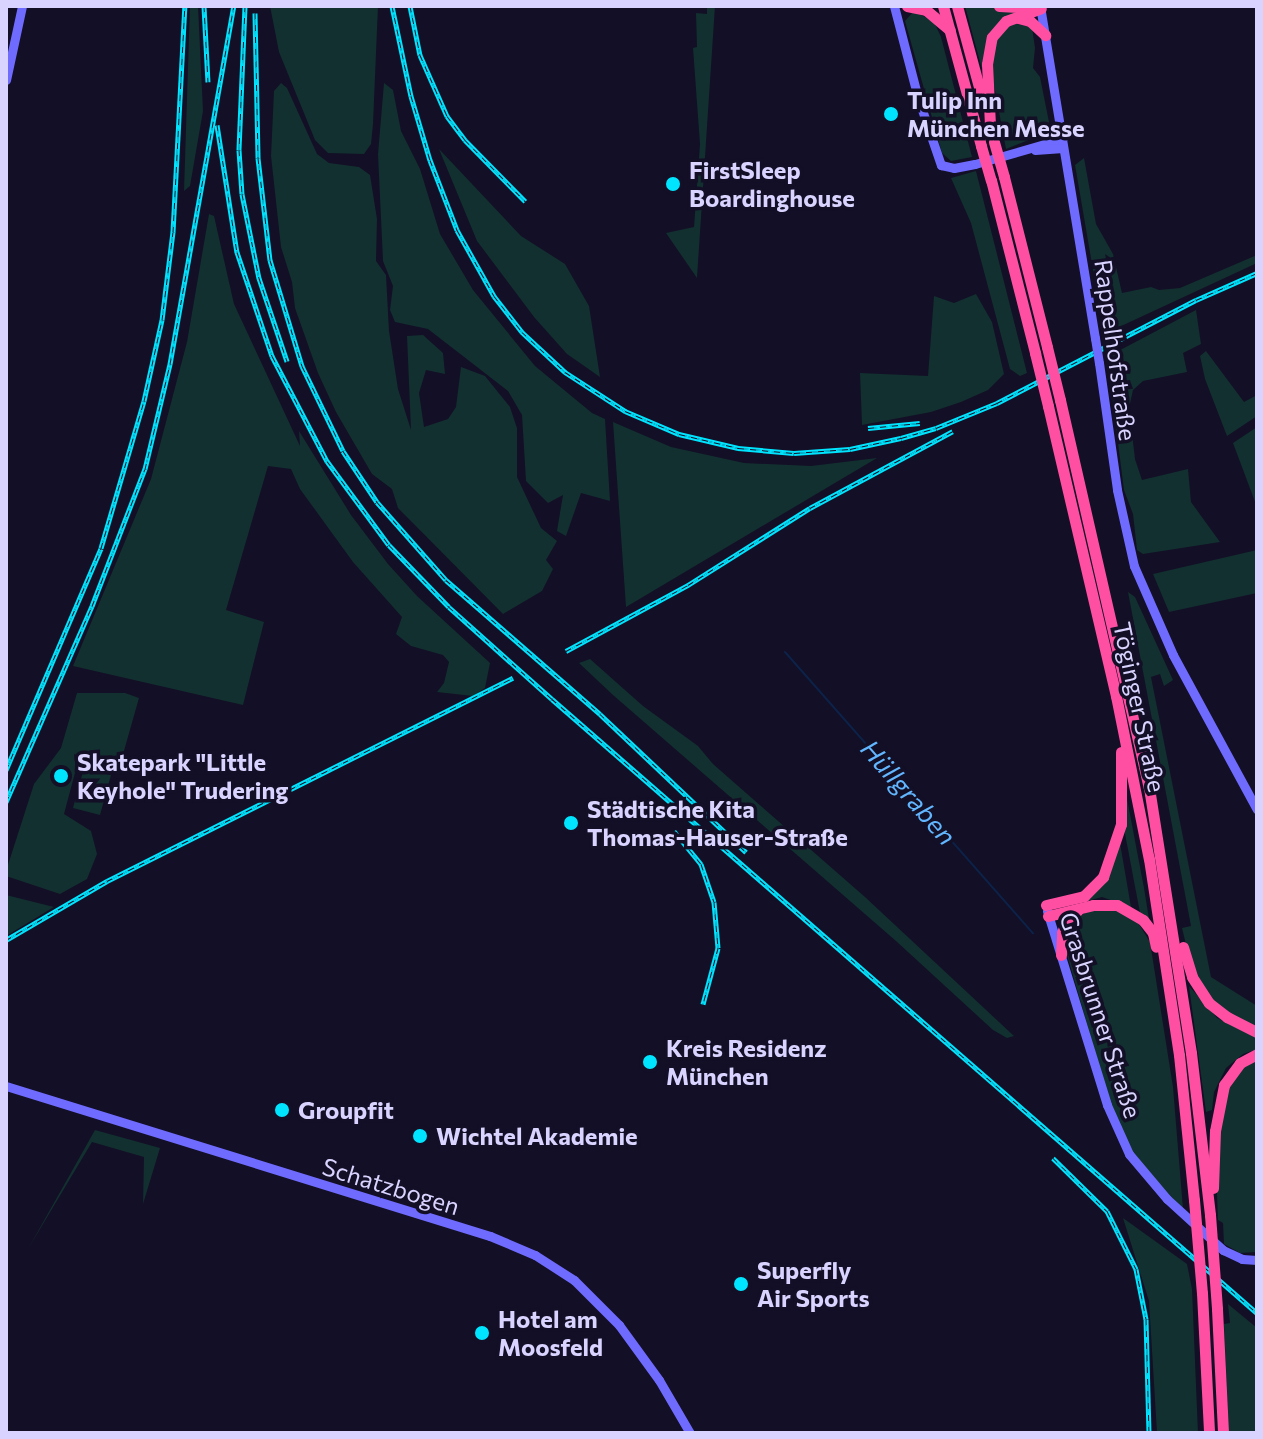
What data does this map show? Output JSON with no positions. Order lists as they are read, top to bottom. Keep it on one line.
{"streets":{"highway":["Töginger Straße"],"street":["Rappelhofstraße","Grasbrunner Straße","Schatzbogen"]},"water":["Hüllgraben"],"places":["Tulip Inn München Messe","FirstSleep Boardinghouse","Skatepark \"Little Keyhole\" Trudering","Städtische Kita Thomas-Hauser-Straße","Kreis Residenz München","Groupfit","Wichtel Akademie","Superfly Air Sports","Hotel am Moosfeld"]}
